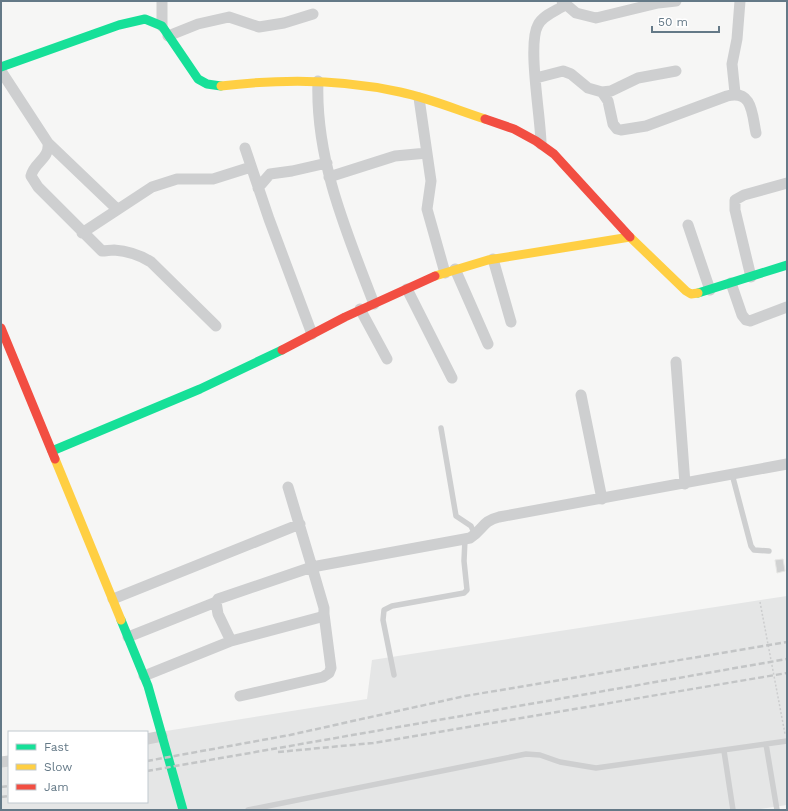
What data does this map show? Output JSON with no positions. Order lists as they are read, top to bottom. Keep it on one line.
{"legend":["Fast","Slow","Jam"],"scale_bar":"50 m"}
